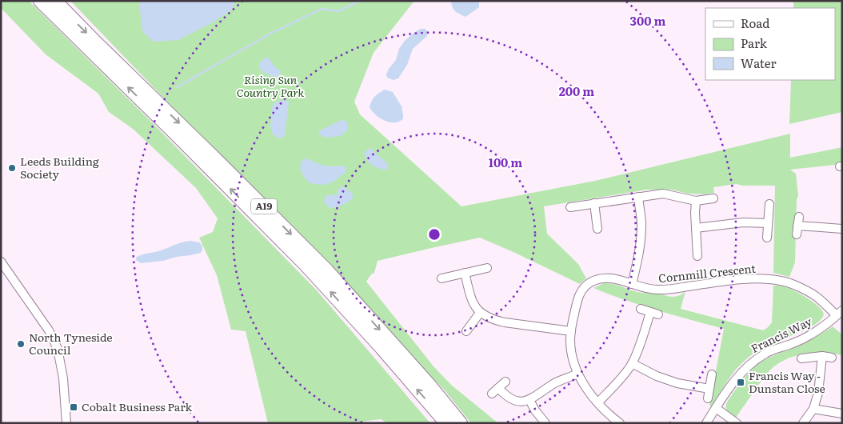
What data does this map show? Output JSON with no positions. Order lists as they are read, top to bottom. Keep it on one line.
{"streets":{"highway":["A19"],"street":["Cornmill Crescent","Francis Way"]},"crossings":[["Cornmill Crescent","Francis Way"]],"parks":["Rising Sun Country Park"],"places":{"other":["Leeds Building Society","North Tyneside Council"],"transit":["Francis Way - Dunstan Close","Cobalt Business Park"]},"legend":["Road","Park","Water"],"rings":["300 m","200 m","100 m"]}
